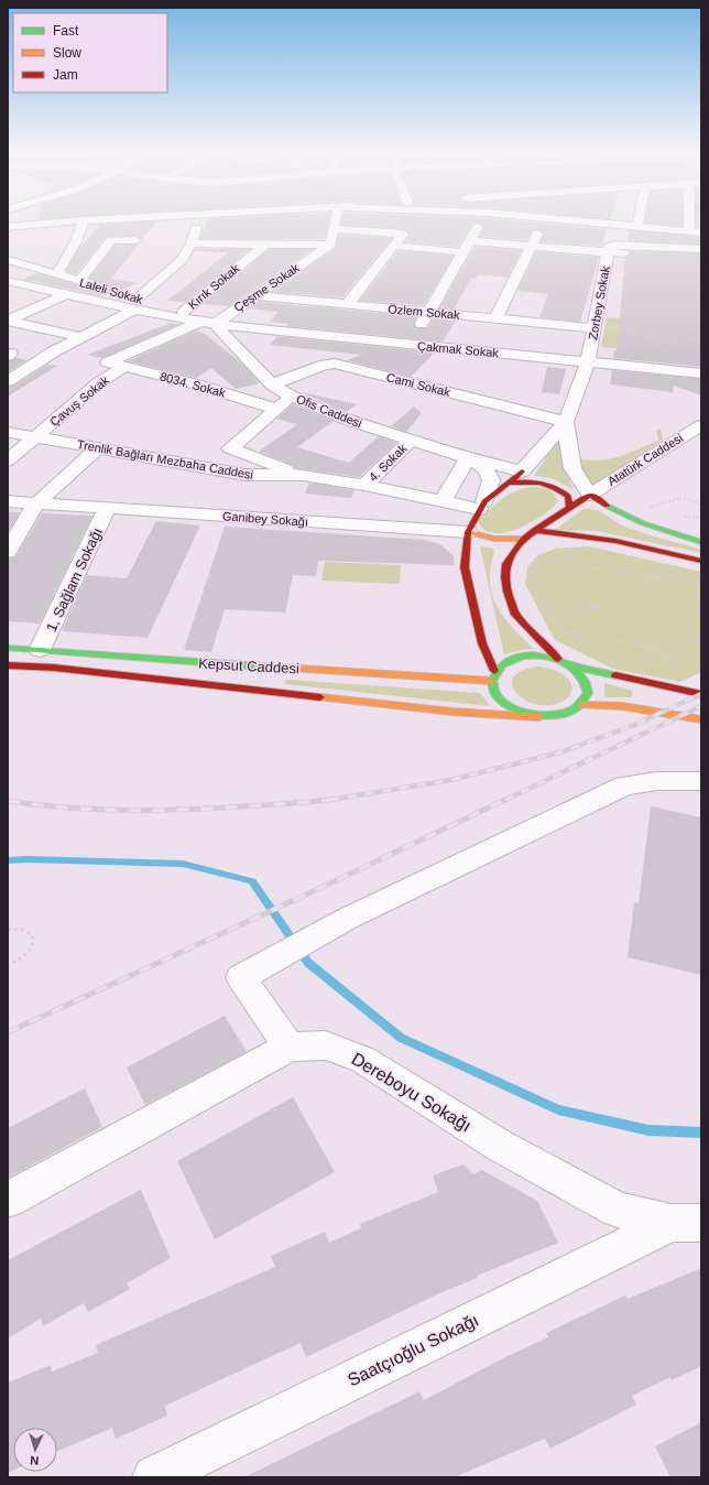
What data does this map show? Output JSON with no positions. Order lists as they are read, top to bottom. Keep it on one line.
{"streets":{"main road":["Ganibey Sokağı","Kepsut Caddesi"],"street":["Kırık Sokak","Çeşme Sokak","Laleli Sokak","Zorbey Sokak","Özlem Sokak","Çakmak Sokak","8034. Sokak","Cami Sokak","Çavuş Sokak","Ofis Caddesi","Trenlik Bağları Mezbaha Caddesi","Atatürk Caddesi","4. Sokak","1. Sağlam Sokağı","Dereboyu Sokağı","Saatçıoğlu Sokağı"]},"crossings":[["Kırık Sokak","Laleli Sokak"],["Çeşme Sokak","Laleli Sokak"],["Çeşme Sokak","Özlem Sokak"],["Çeşme Sokak","Çakmak Sokak"],["Çeşme Sokak","Çavuş Sokak"],["Çeşme Sokak","Ofis Caddesi"],["Laleli Sokak","Çakmak Sokak"],["Laleli Sokak","Çavuş Sokak"],["Laleli Sokak","Ofis Caddesi"],["Zorbey Sokak","Özlem Sokak"],["Zorbey Sokak","Çakmak Sokak"],["Zorbey Sokak","Cami Sokak"],["Çakmak Sokak","Çavuş Sokak"],["Çakmak Sokak","Ofis Caddesi"],["8034. Sokak","Çavuş Sokak"],["Cami Sokak","Ofis Caddesi"],["Çavuş Sokak","Ofis Caddesi"],["Çavuş Sokak","Trenlik Bağları Mezbaha Caddesi"],["Ofis Caddesi","Trenlik Bağları Mezbaha Caddesi"],["Ofis Caddesi","4. Sokak"],["Trenlik Bağları Mezbaha Caddesi","4. Sokak"],["Ganibey Sokağı","1. Sağlam Sokağı"],["1. Sağlam Sokağı","Kepsut Caddesi"],["Dereboyu Sokağı","Saatçıoğlu Sokağı"]],"legend":["Fast","Slow","Jam"],"north":"bottom"}
